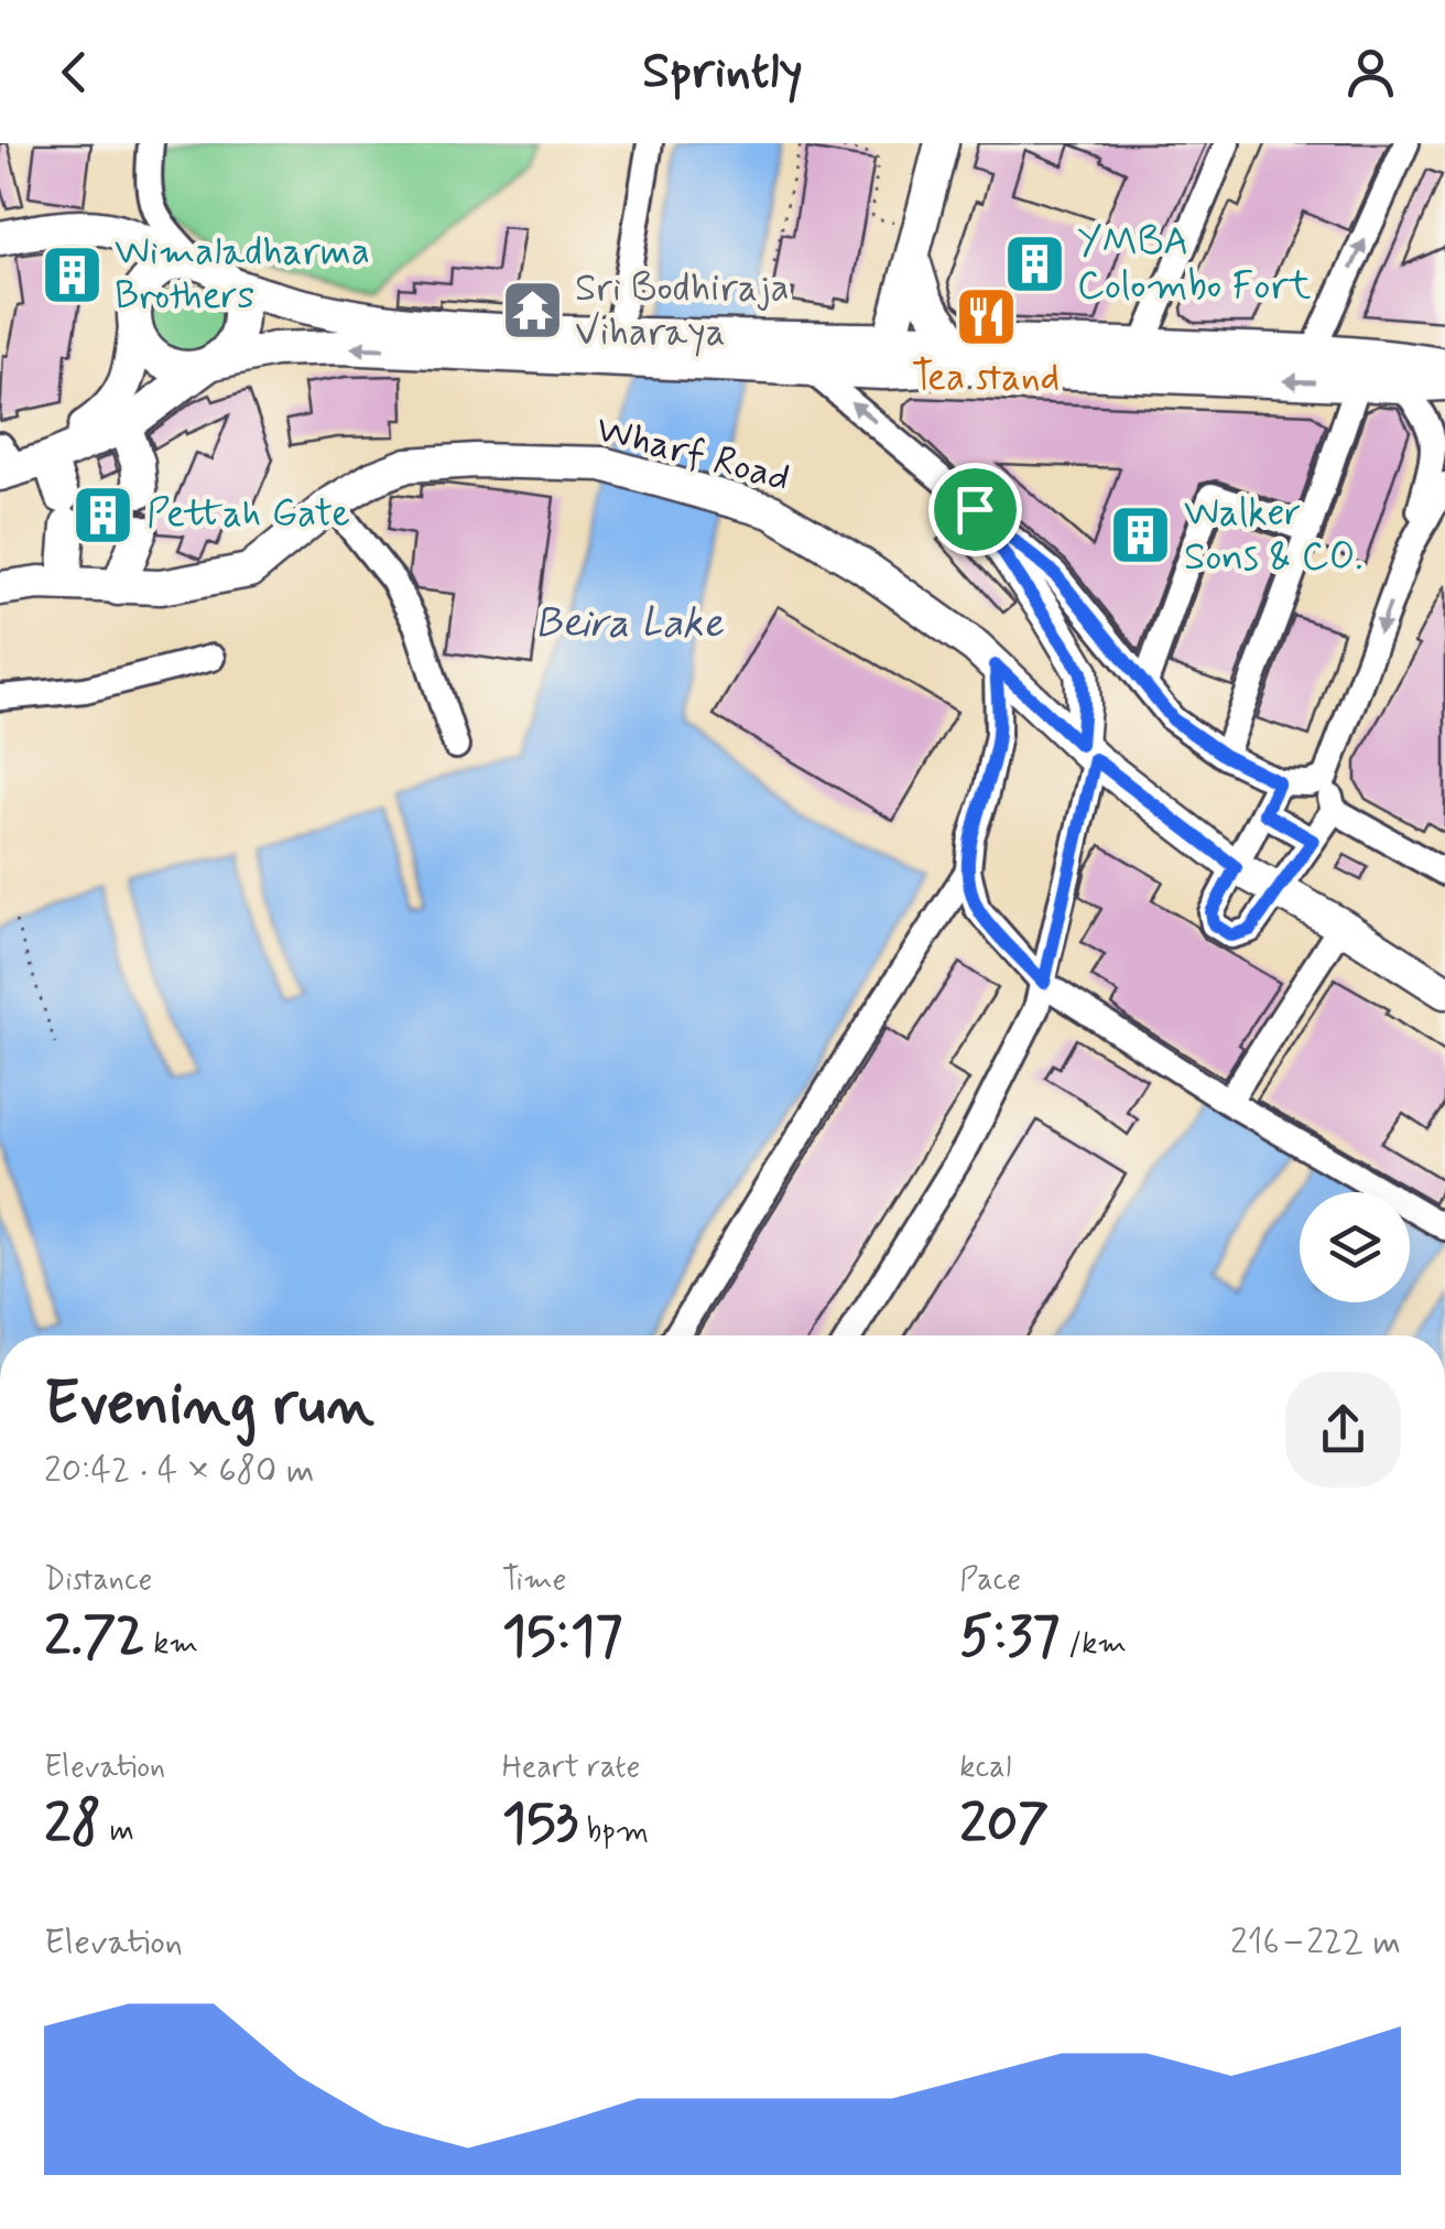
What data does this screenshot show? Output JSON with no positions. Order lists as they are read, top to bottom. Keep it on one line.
{"streets":{"main road":["Wharf Road"]},"water":["Beira Lake"],"places":{"building":["YMBA Colombo Fort","Wimaladharma Brothers","Pettah Gate","Walker Sons & CO."],"temple":["Sri Bodhiraja Viharaya"],"restaurant":["Tea stand"]},"page":{"header":"Sprintly","heading":["Evening run","20:42 · 4 × 680 m"],"stats":[["Distance","2.72 km"],["Time","15:17"],["Pace","5:37 /km"],["Elevation","28 m"],["Heart rate","153 bpm"],["kcal","207"]],"chart":["Elevation","216–222 m"]}}
